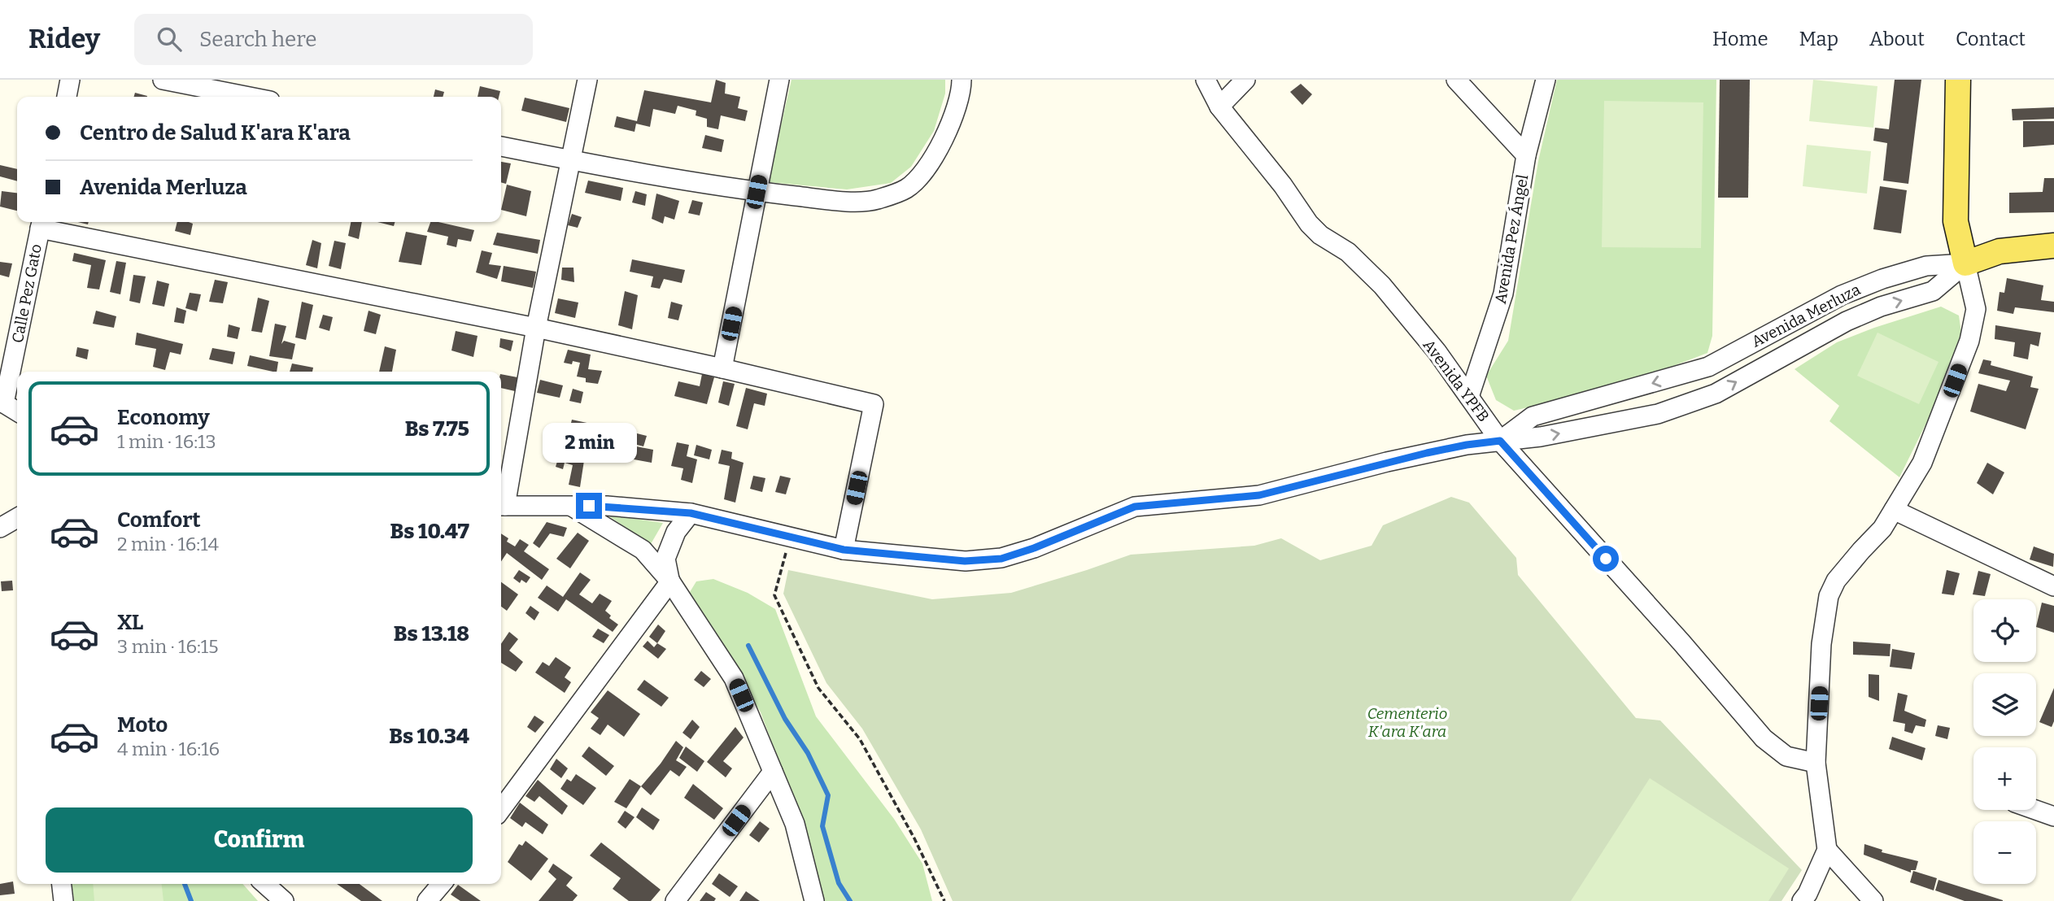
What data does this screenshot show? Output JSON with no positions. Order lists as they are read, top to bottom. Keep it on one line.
{"streets":{"street":["Avenida Pez Ángel","Calle Pez Gato","Avenida Merluza","Avenida YPFB"]},"crossings":[["Avenida Pez Ángel","Avenida YPFB"],["Avenida Merluza","Avenida YPFB"]],"parks":["Cementerio K'ara K'ara"],"page":{"header":"Ridey","search":"Search here","nav":["Home","Map","About","Contact"],"banner":["Centro de Salud K'ara K'ara","Avenida Merluza"],"list":[{"name":"Economy","note":"1 min · 16:13","value":"Bs 7.75"},{"name":"Comfort","note":"2 min · 16:14","value":"Bs 10.47"},{"name":"XL","note":"3 min · 16:15","value":"Bs 13.18"},{"name":"Moto","note":"4 min · 16:16","value":"Bs 10.34"}],"bubble":"2 min","map_buttons":["+","−"],"buttons":"Confirm"}}
